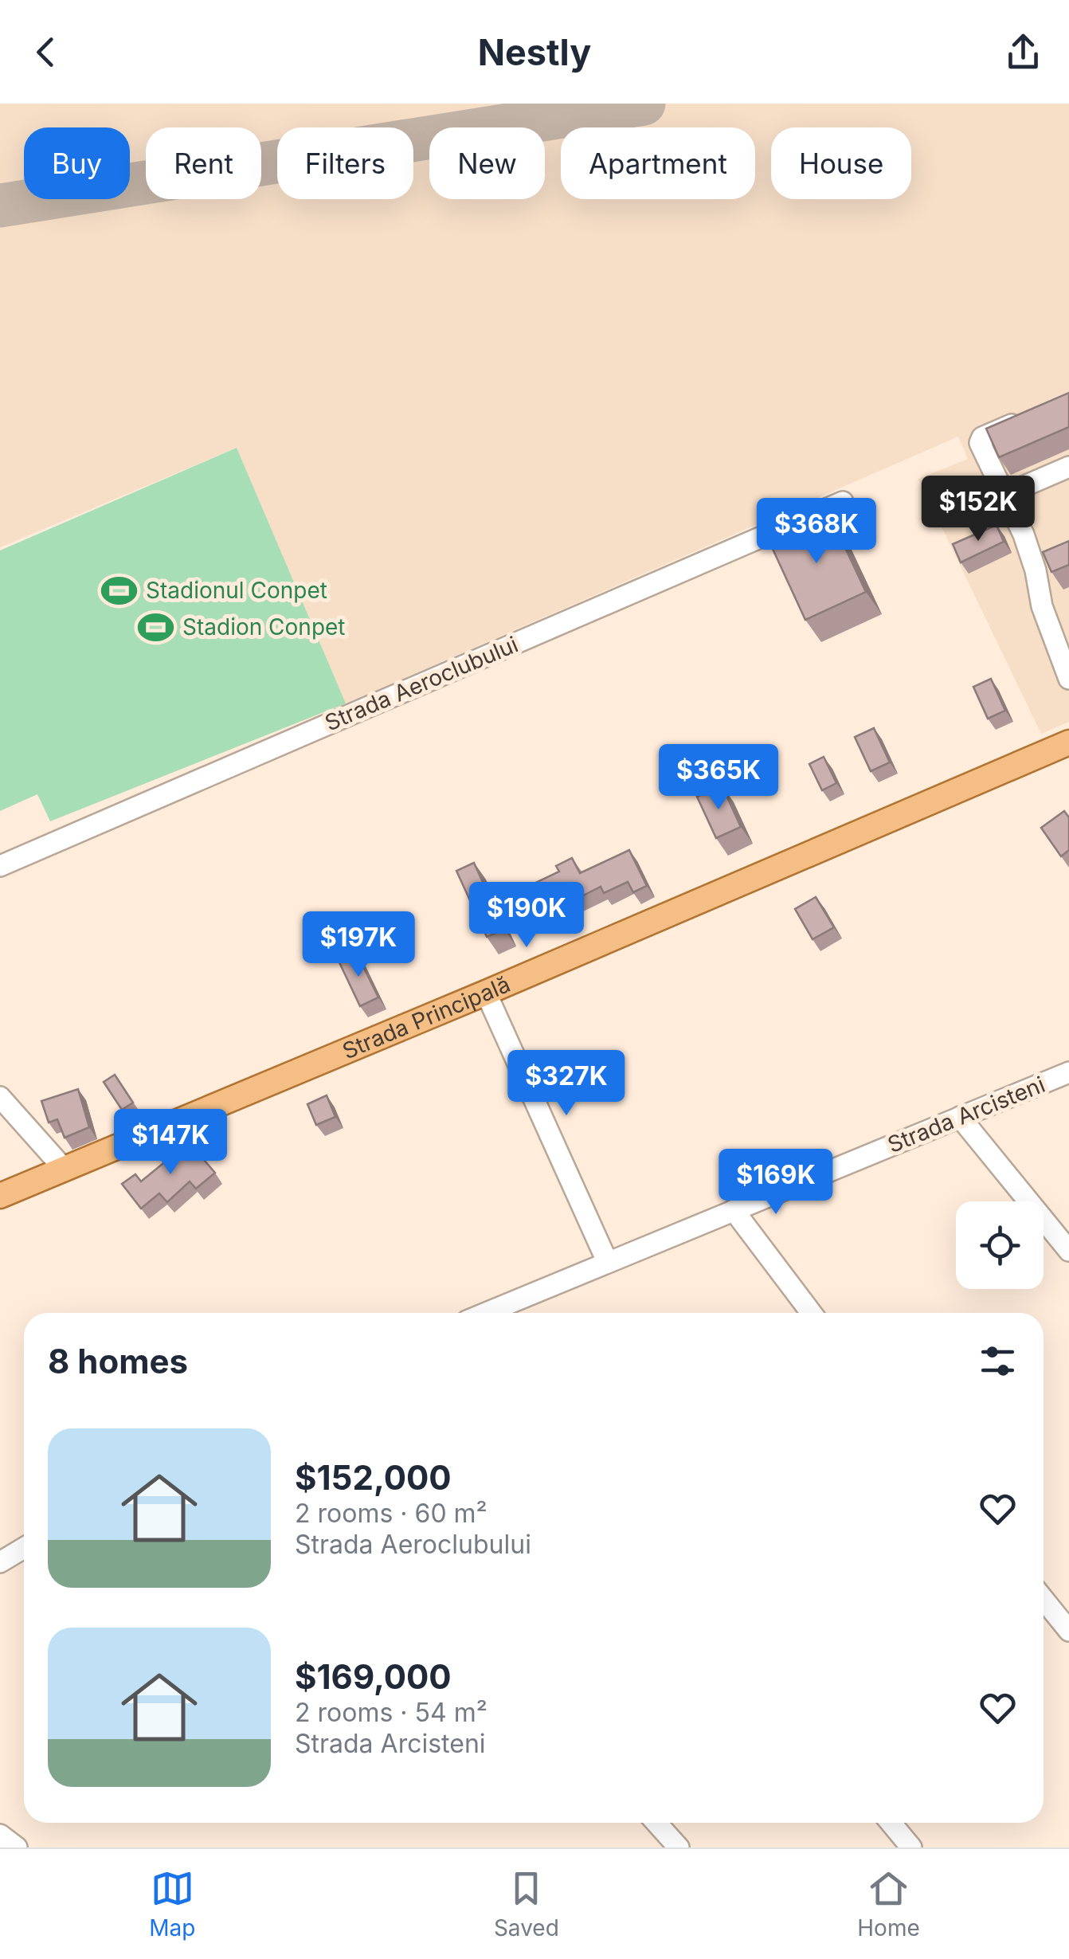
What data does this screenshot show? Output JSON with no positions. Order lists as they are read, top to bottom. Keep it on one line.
{"streets":{"main road":["Strada Principală"],"street":["Strada Aeroclubului","Strada Arcisteni"]},"places":{"sports":["Stadionul Conpet","Stadion Conpet"]},"page":{"header":"Nestly","chip":["Buy","Rent","Filters","New","Apartment","House"],"price":["$152K","$368K","$365K","$190K","$197K","$327K","$147K","$169K"],"heading":"8 homes","list":[{"name":"$152,000","note":"2 rooms · 60 m² · Strada Aeroclubului"},{"name":"$169,000","note":"2 rooms · 54 m² · Strada Arcisteni"}],"tabs":["Map","Saved","Home"]}}
